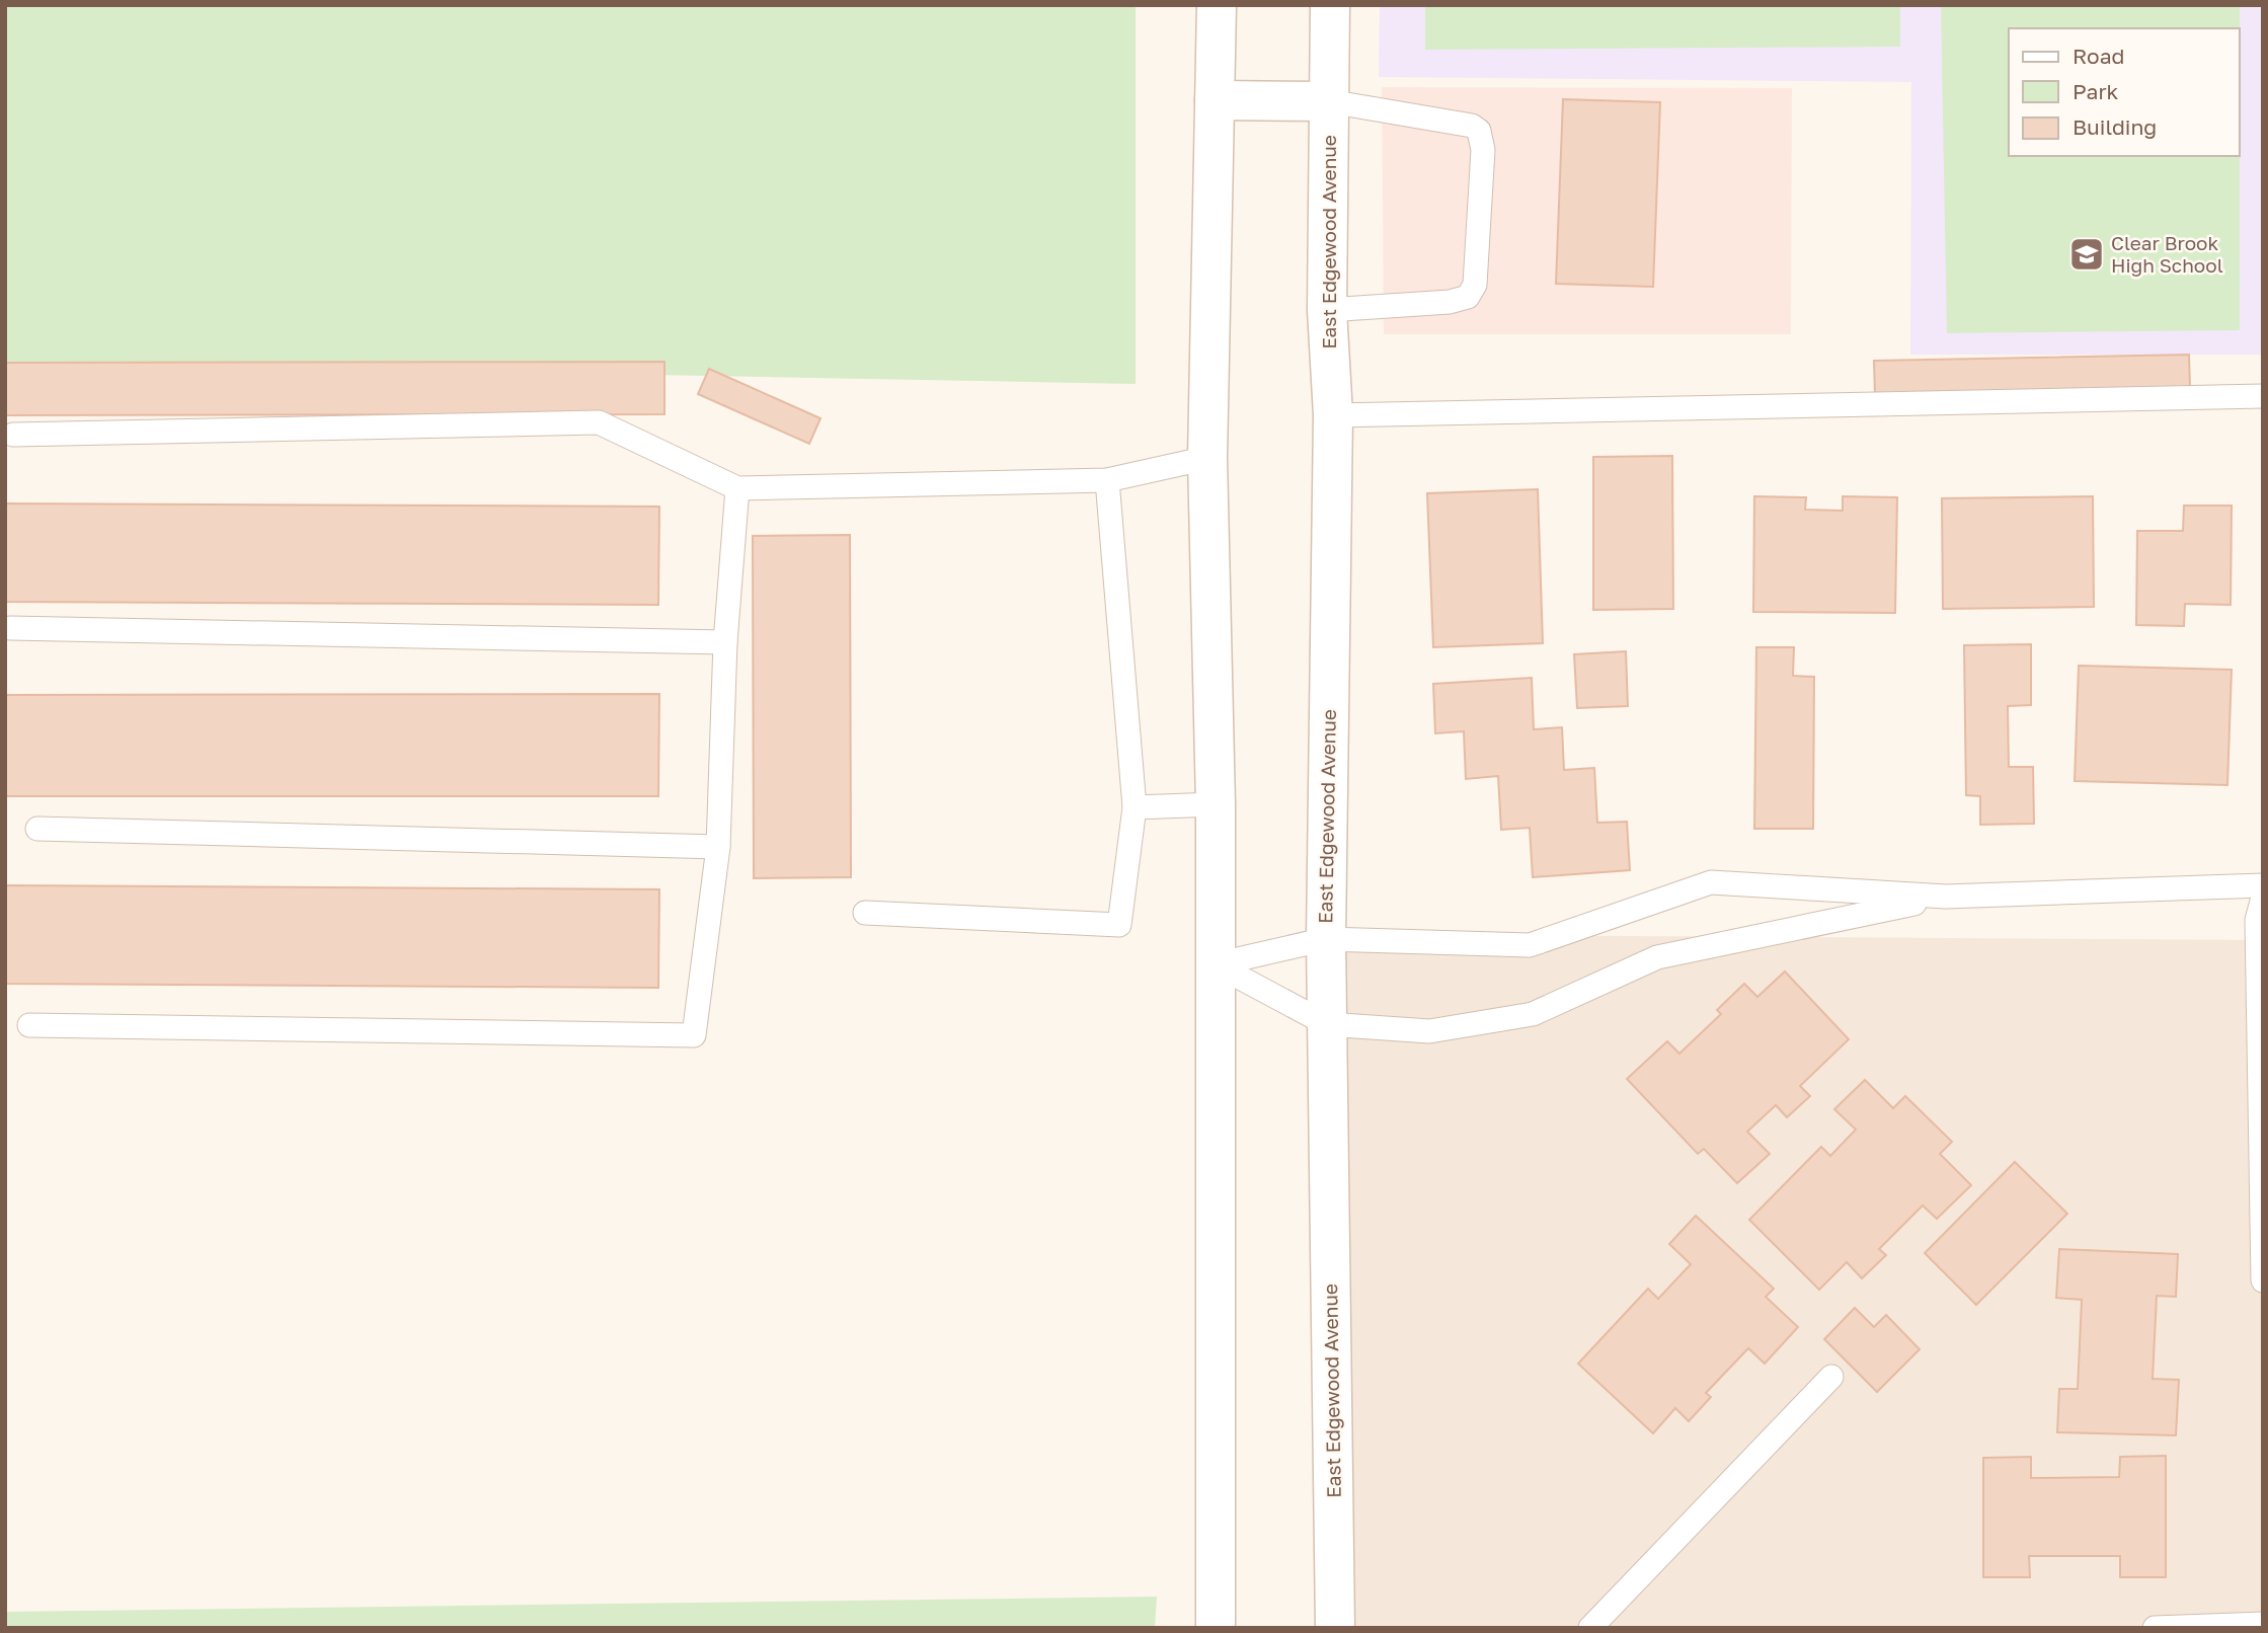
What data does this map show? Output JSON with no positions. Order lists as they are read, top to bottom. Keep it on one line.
{"streets":{"main road":["East Edgewood Avenue"]},"places":{"school or university":["Clear Brook High School"]},"legend":["Road","Park","Building"]}
